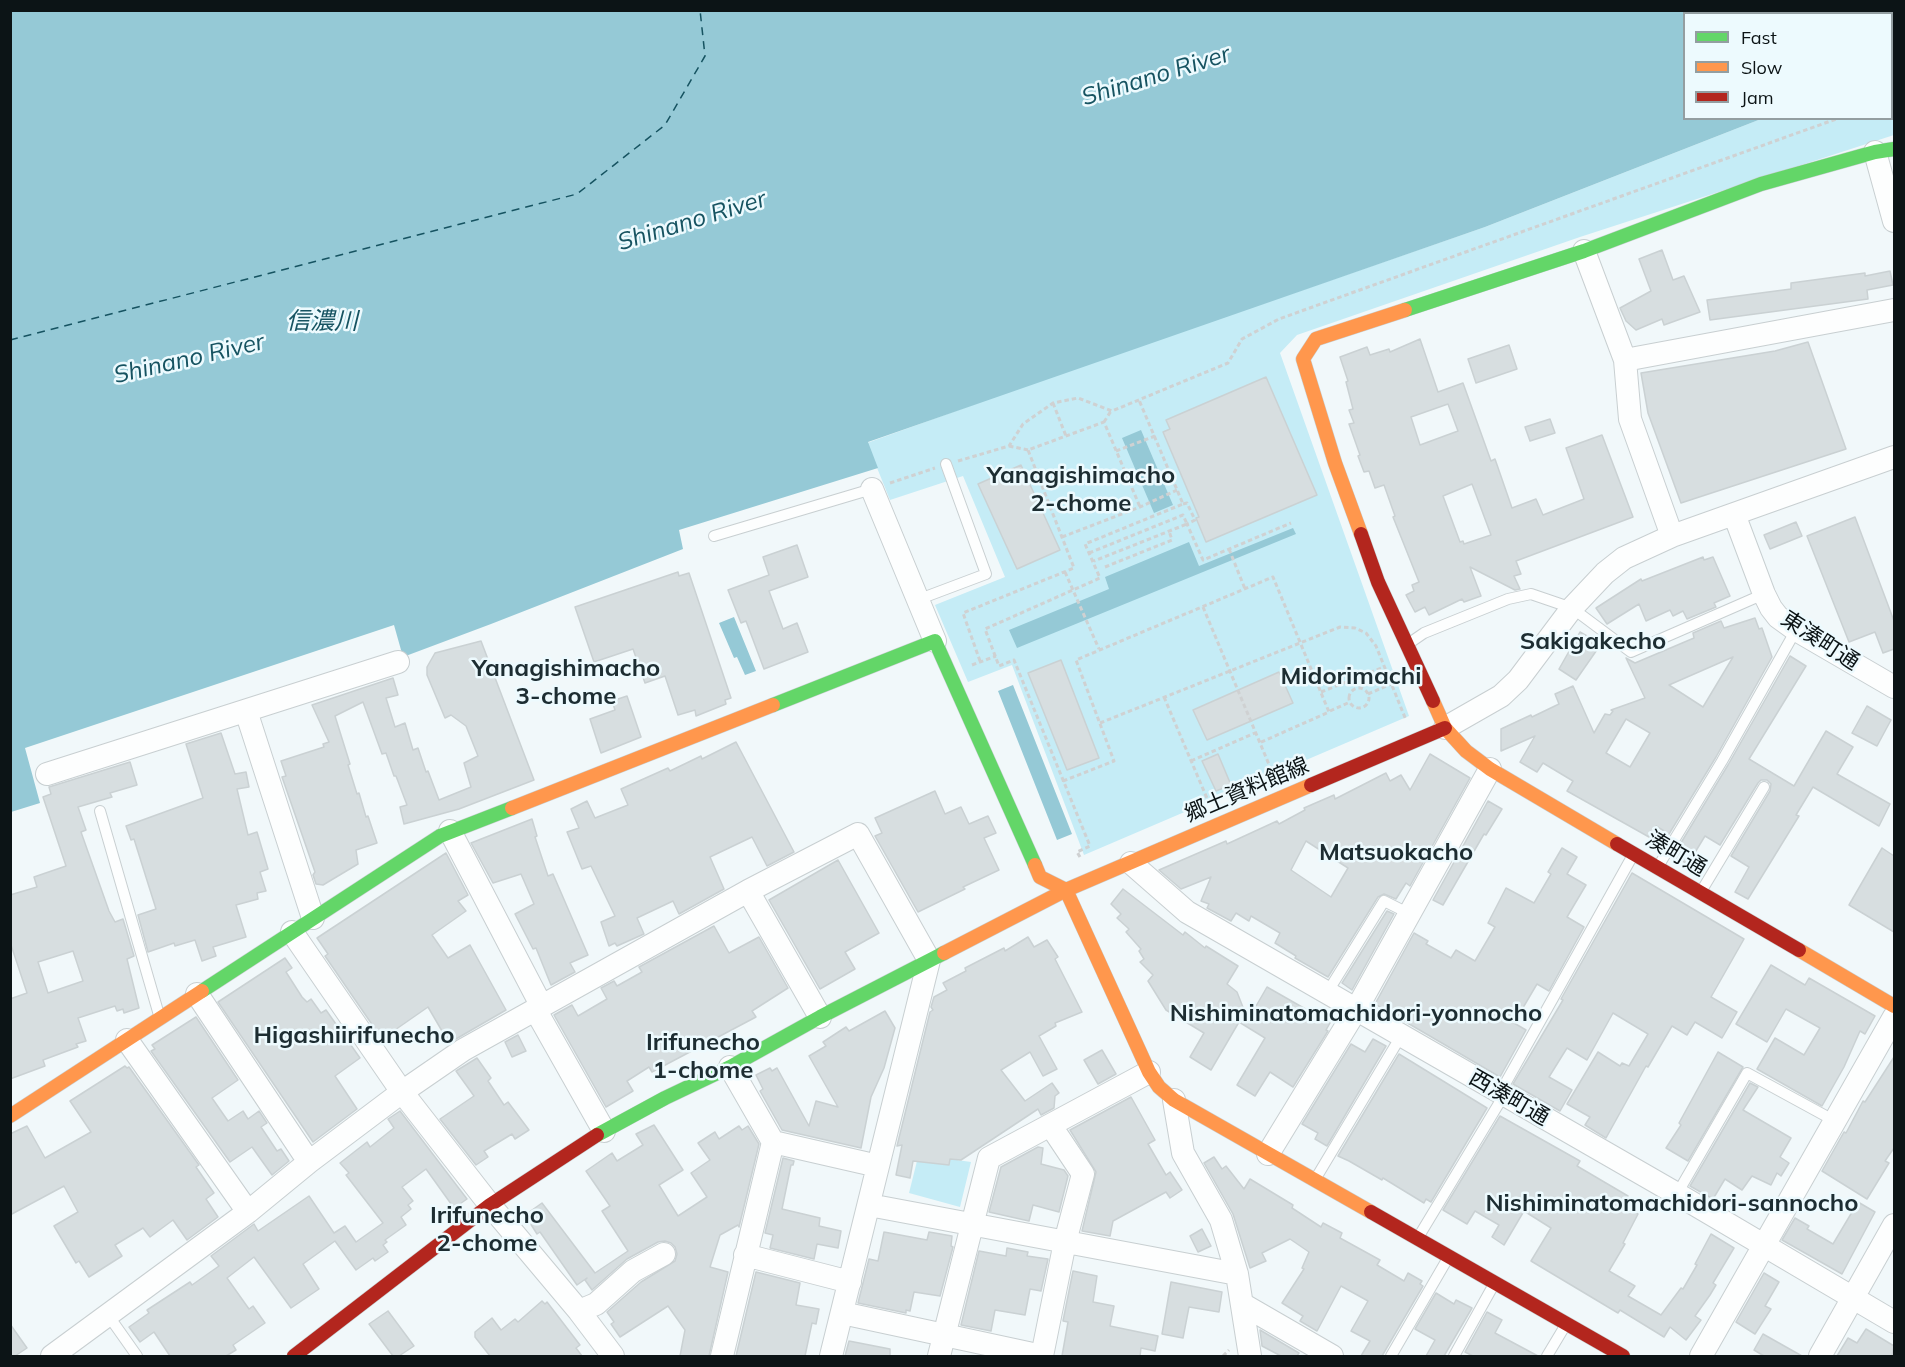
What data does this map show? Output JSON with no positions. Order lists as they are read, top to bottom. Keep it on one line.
{"streets":{"street":["東湊町通","郷土資料館線","湊町通","西湊町通"]},"crossings":[["郷土資料館線","湊町通"],["郷土資料館線","西湊町通"]],"districts":["Yanagishimacho 2-chome","Sakigakecho","Yanagishimacho 3-chome","Midorimachi","Matsuokacho","Nishiminatomachidori-yonnocho","Higashiirifunecho","Irifunecho 1-chome","Nishiminatomachidori-sannocho","Irifunecho 2-chome"],"water":["Shinano River","信濃川"],"legend":["Fast","Slow","Jam"]}
